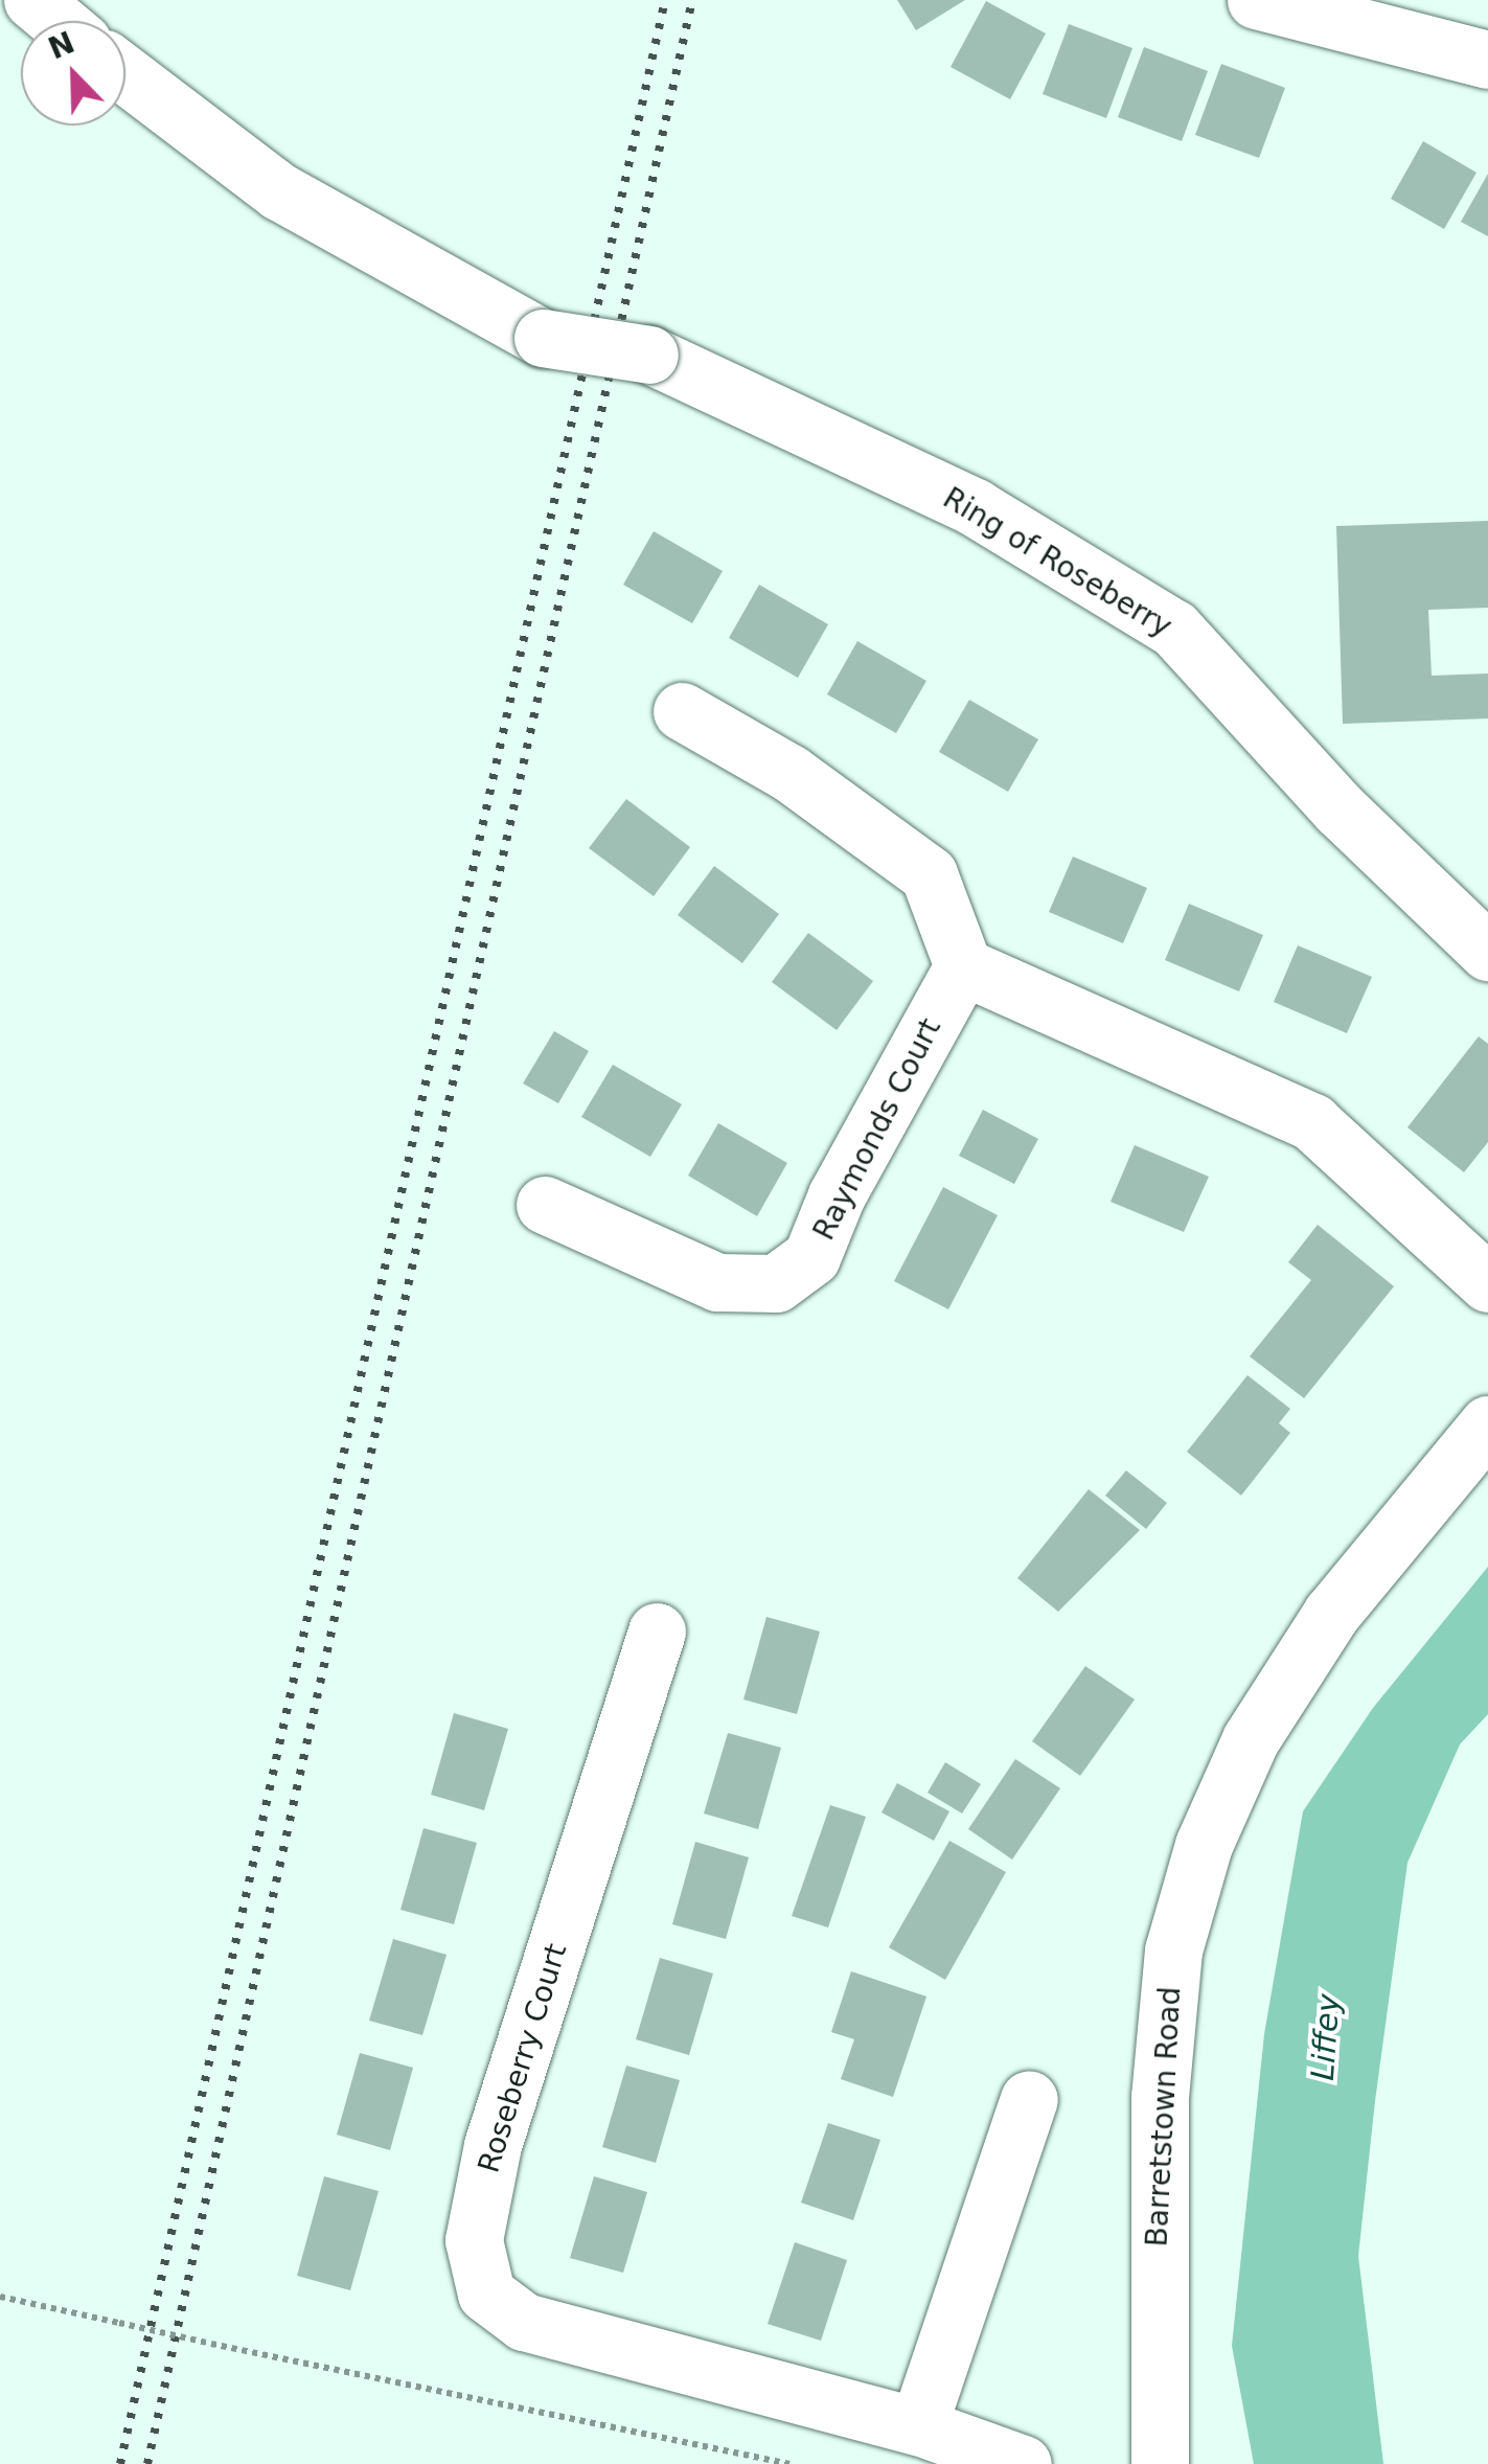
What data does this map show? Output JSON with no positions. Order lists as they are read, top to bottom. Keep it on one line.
{"streets":{"street":["Ring of Roseberry","Raymonds Court","Roseberry Court","Barretstown Road"]},"water":["Liffey"],"north":"top left"}
